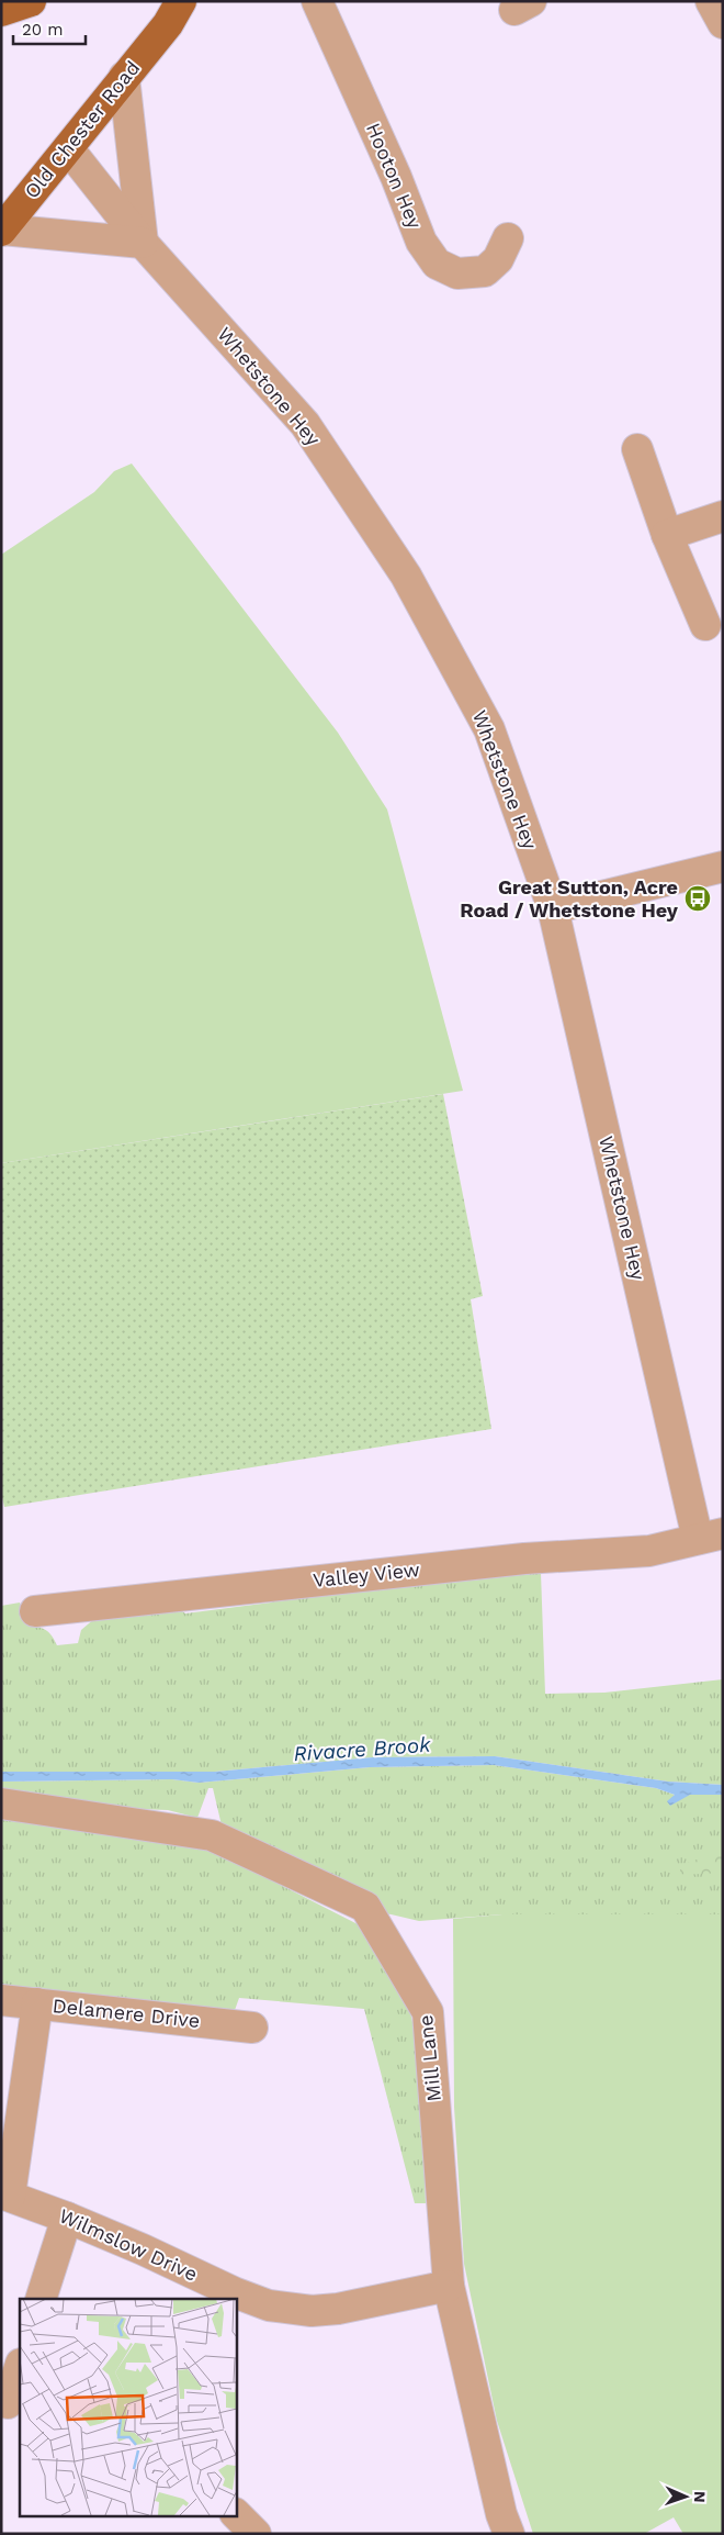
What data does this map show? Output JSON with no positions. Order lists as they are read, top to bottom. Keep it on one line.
{"streets":{"main road":["Old Chester Road"],"street":["Hooton Hey","Whetstone Hey","Valley View","Delamere Drive","Mill Lane","Wilmslow Drive"]},"crossings":[["Old Chester Road","Whetstone Hey"],["Whetstone Hey","Valley View"],["Mill Lane","Wilmslow Drive"]],"water":["Rivacre Brook"],"places":{"bus stop":["Great Sutton, Acre Road / Whetstone Hey"]},"scale_bar":"20 m","north":"right"}
